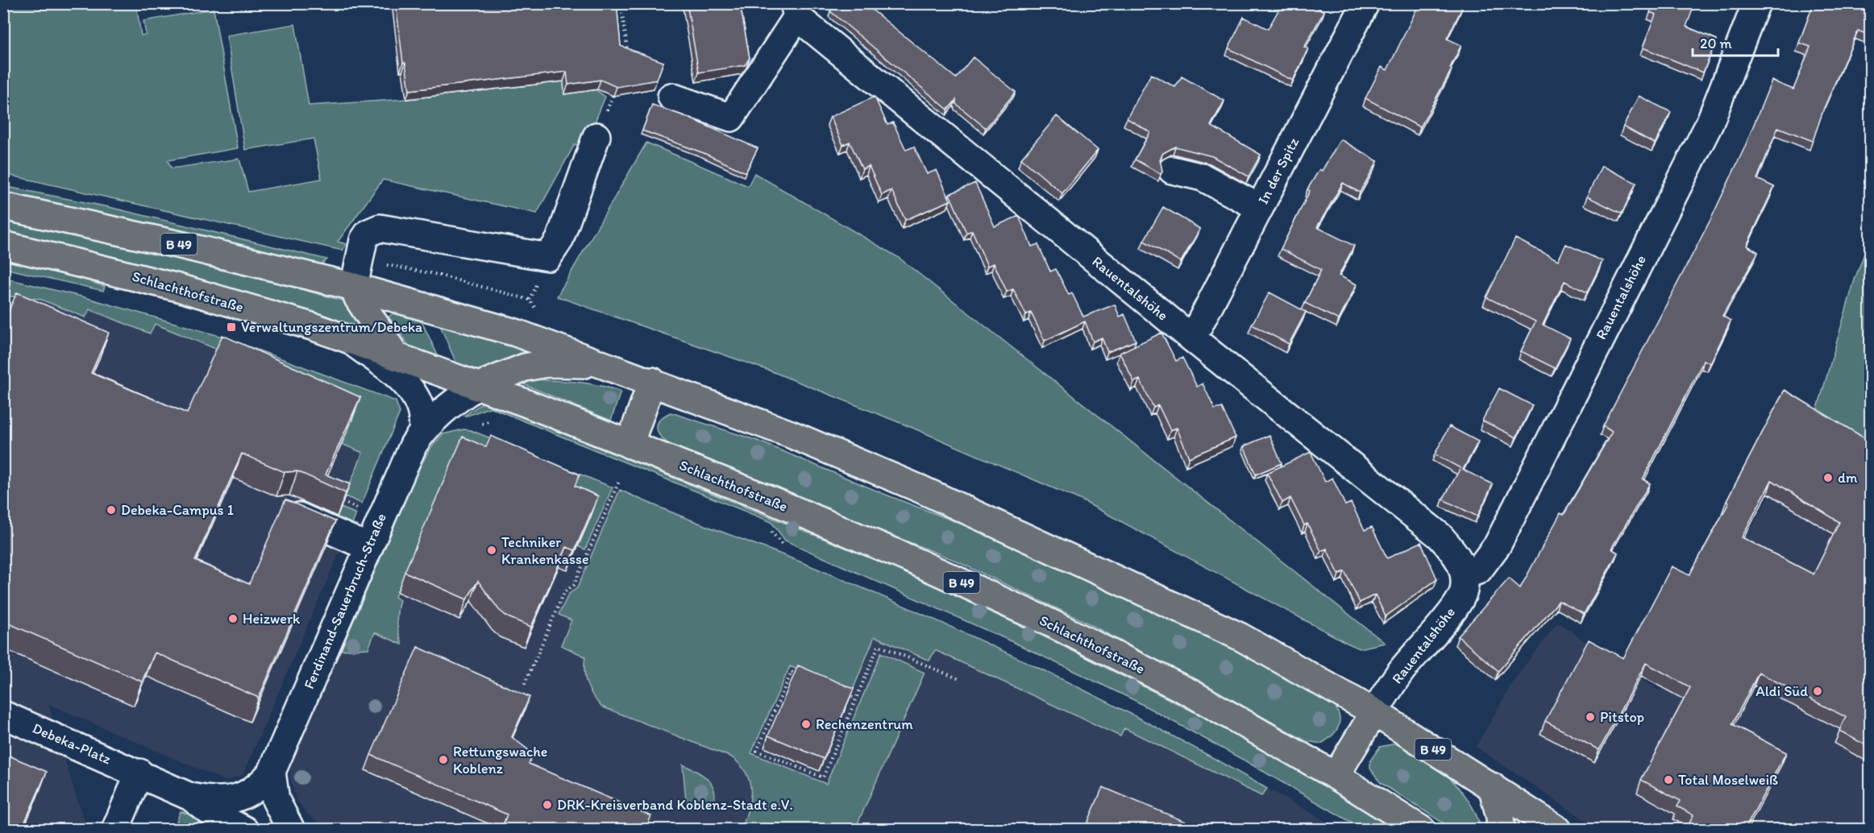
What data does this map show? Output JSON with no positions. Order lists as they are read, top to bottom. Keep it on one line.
{"streets":{"main road":["B 49","Schlachthofstraße"],"street":["In der Spitz","Rauentalshöhe","Ferdinand-Sauerbruch-Straße","Debeka-Platz"]},"crossings":[["In der Spitz","Rauentalshöhe"],["B 49","Rauentalshöhe"],["Schlachthofstraße","Ferdinand-Sauerbruch-Straße"],["Ferdinand-Sauerbruch-Straße","Debeka-Platz"]],"places":{"transit":["Verwaltungszentrum/Debeka"],"other":["dm","Debeka-Campus 1","Techniker Krankenkasse","Heizwerk","Aldi Süd","Pitstop","Rechenzentrum","Rettungswache Koblenz","Total Moselweiß","DRK-Kreisverband Koblenz-Stadt e.V."]},"scale_bar":"20 m"}
